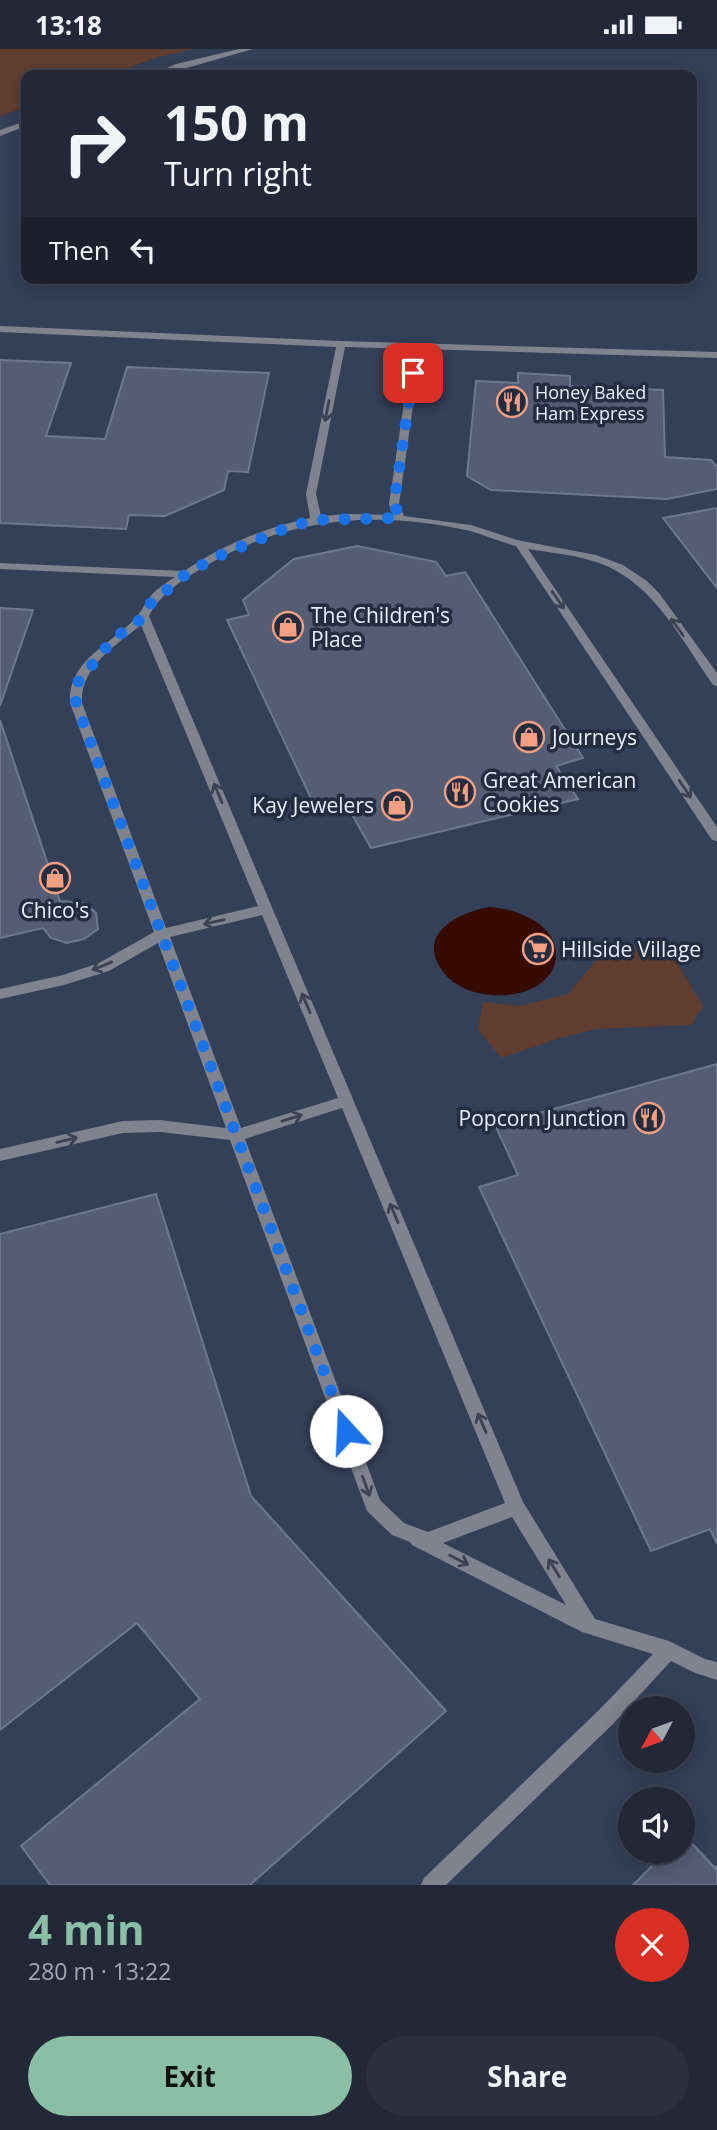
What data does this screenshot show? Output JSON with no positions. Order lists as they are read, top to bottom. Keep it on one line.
{"places":{"restaurant":["Honey Baked Ham Express","Great American Cookies","Popcorn Junction"],"shop":["The Children's Place","Journeys","Kay Jewelers","Chico's"],"supermarket":["Hillside Village"]},"north":"bottom left","page":{"status":"13:18","turn":["150 m","Turn right"],"then":"Then","heading":["4 min","280 m · 13:22"],"buttons":["Exit","Share"]}}
